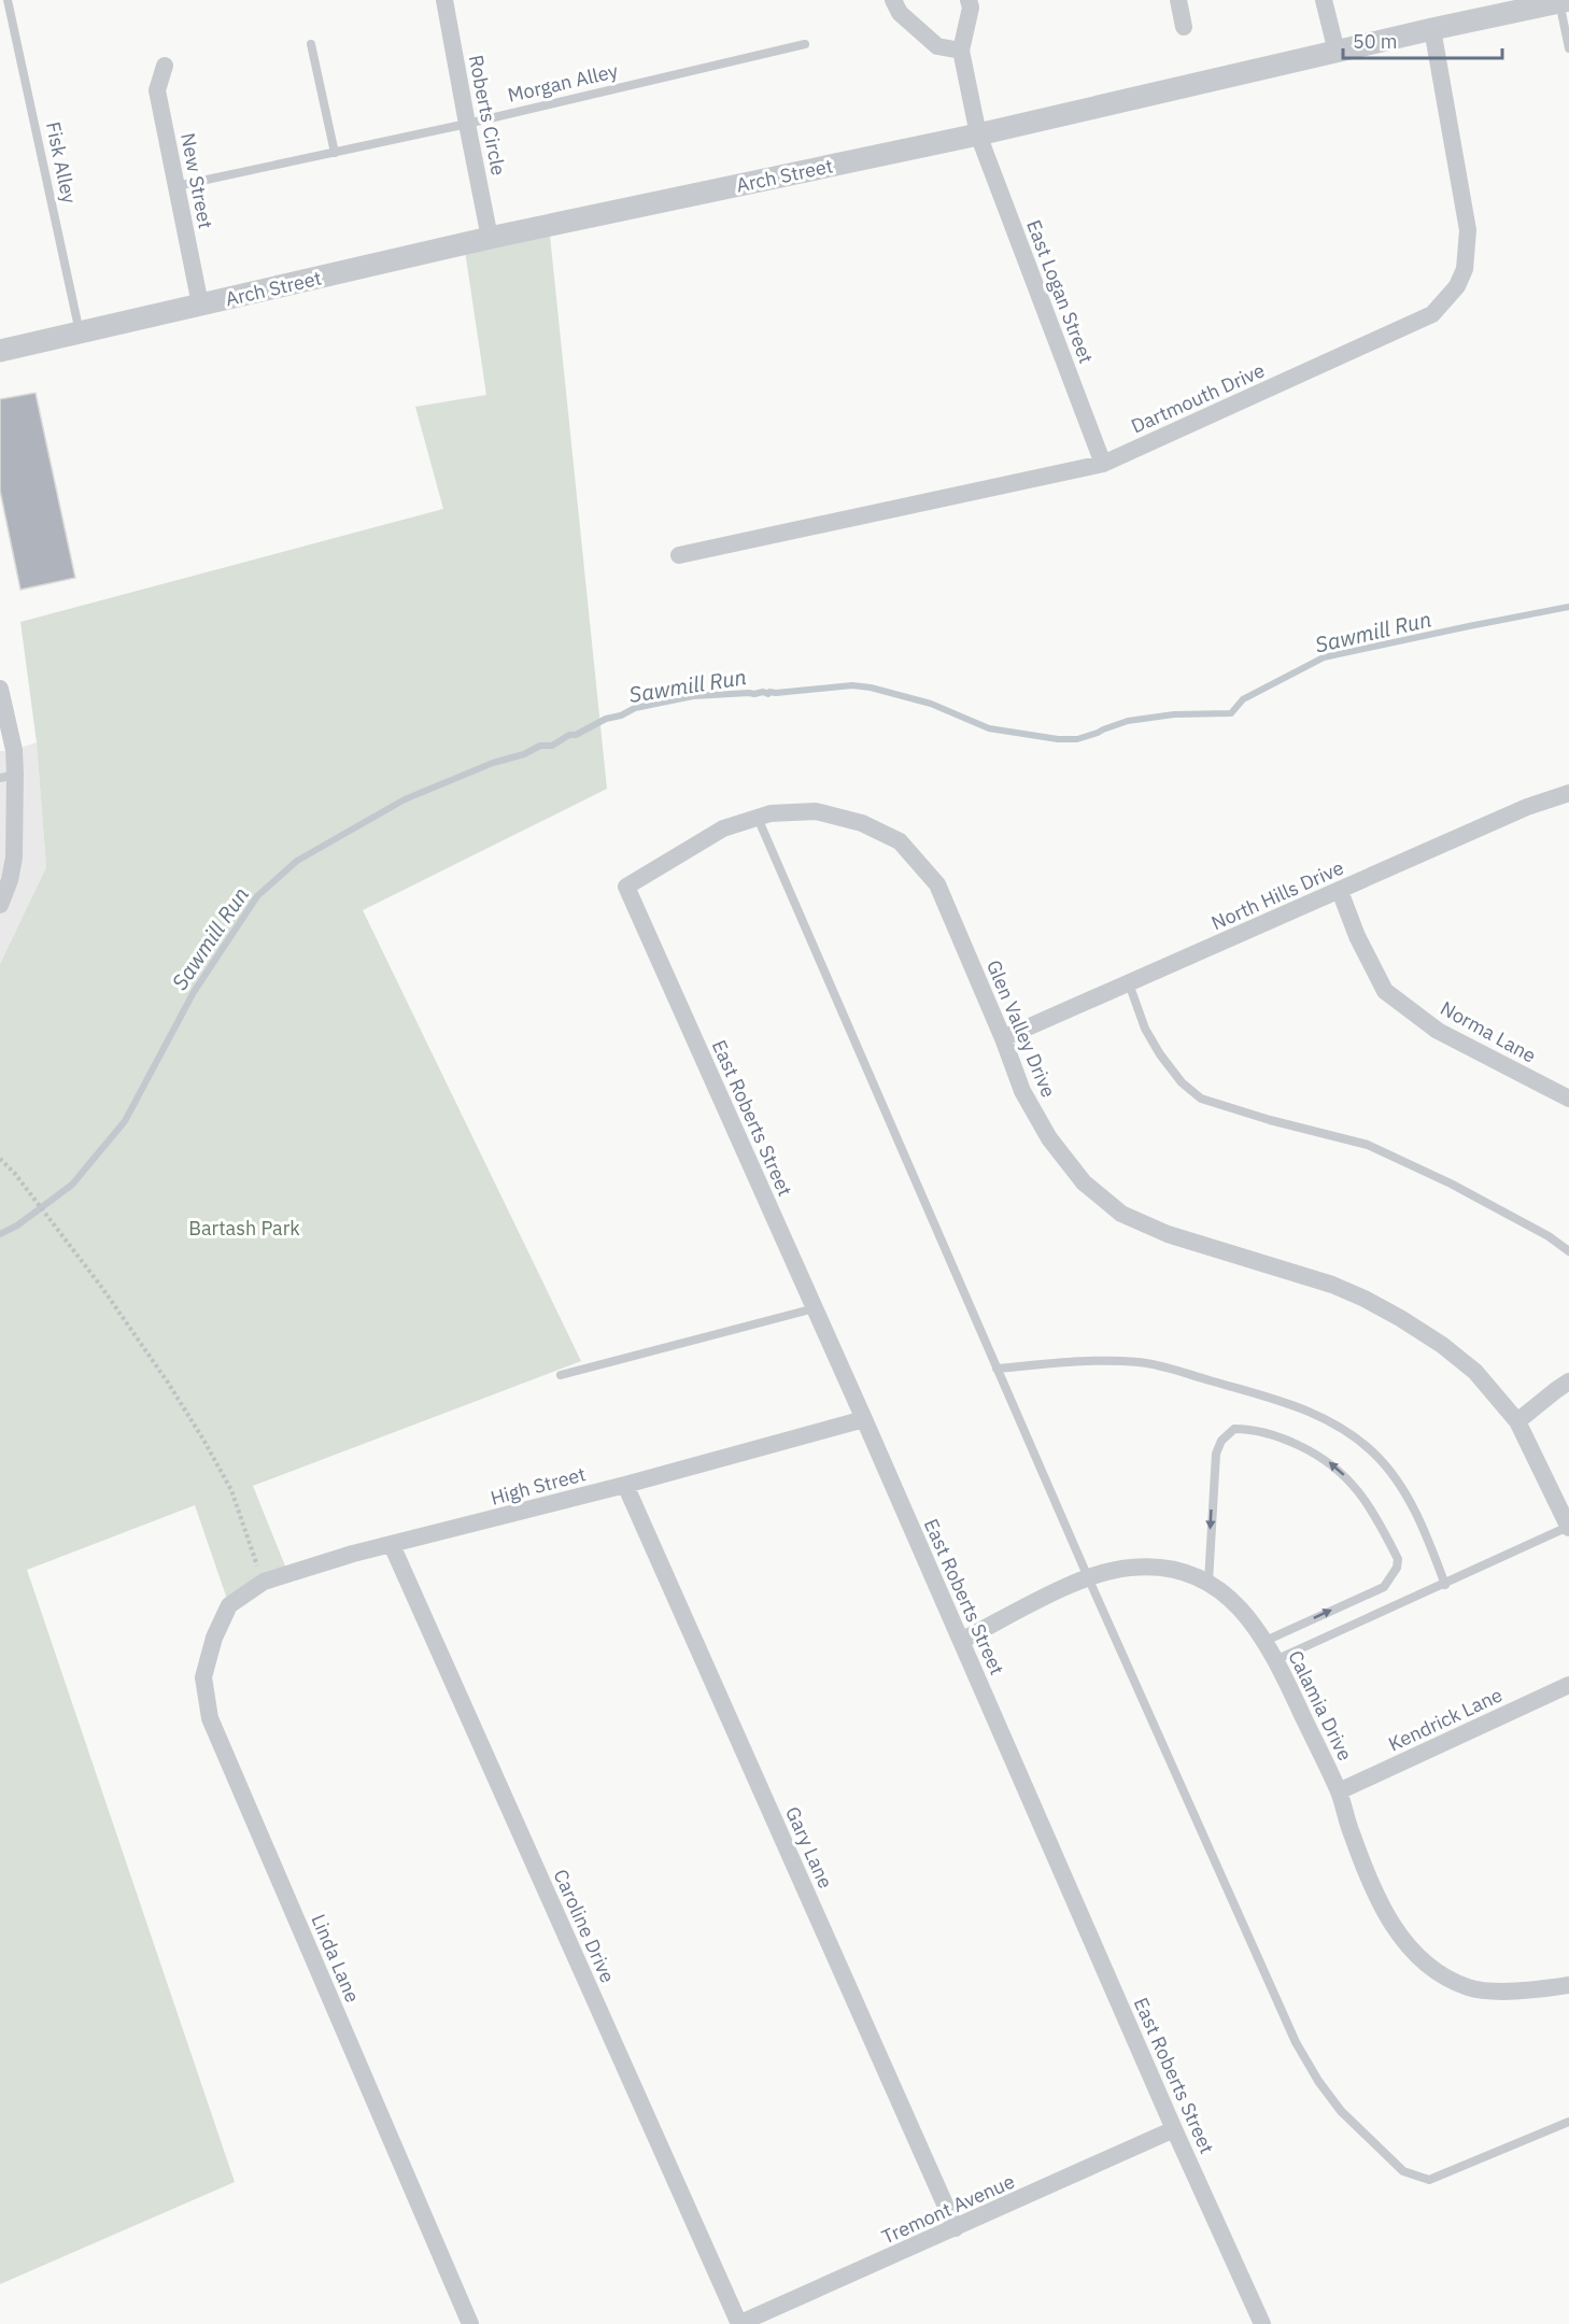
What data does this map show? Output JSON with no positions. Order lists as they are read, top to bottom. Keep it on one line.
{"streets":{"street":["Roberts Circle","Arch Street","New Street","East Logan Street","Dartmouth Drive","North Hills Drive","Glen Valley Drive","Norma Lane","East Roberts Street","High Street","Calamia Drive","Kendrick Lane","Gary Lane","Caroline Drive","Linda Lane","Tremont Avenue"],"lane":["Morgan Alley","Fisk Alley"]},"crossings":[["Morgan Alley","Roberts Circle"],["Morgan Alley","New Street"],["Roberts Circle","Arch Street"],["Fisk Alley","Arch Street"],["Arch Street","New Street"],["Arch Street","East Logan Street"],["Arch Street","Dartmouth Drive"],["East Logan Street","Dartmouth Drive"],["North Hills Drive","Glen Valley Drive"],["North Hills Drive","Norma Lane"],["Glen Valley Drive","East Roberts Street"],["East Roberts Street","High Street"],["East Roberts Street","Calamia Drive"],["East Roberts Street","Tremont Avenue"],["High Street","Gary Lane"],["High Street","Caroline Drive"],["High Street","Linda Lane"],["Calamia Drive","Kendrick Lane"],["Gary Lane","Tremont Avenue"],["Caroline Drive","Tremont Avenue"]],"water":["Sawmill Run"],"parks":["Bartash Park"],"scale_bar":"50 m"}
